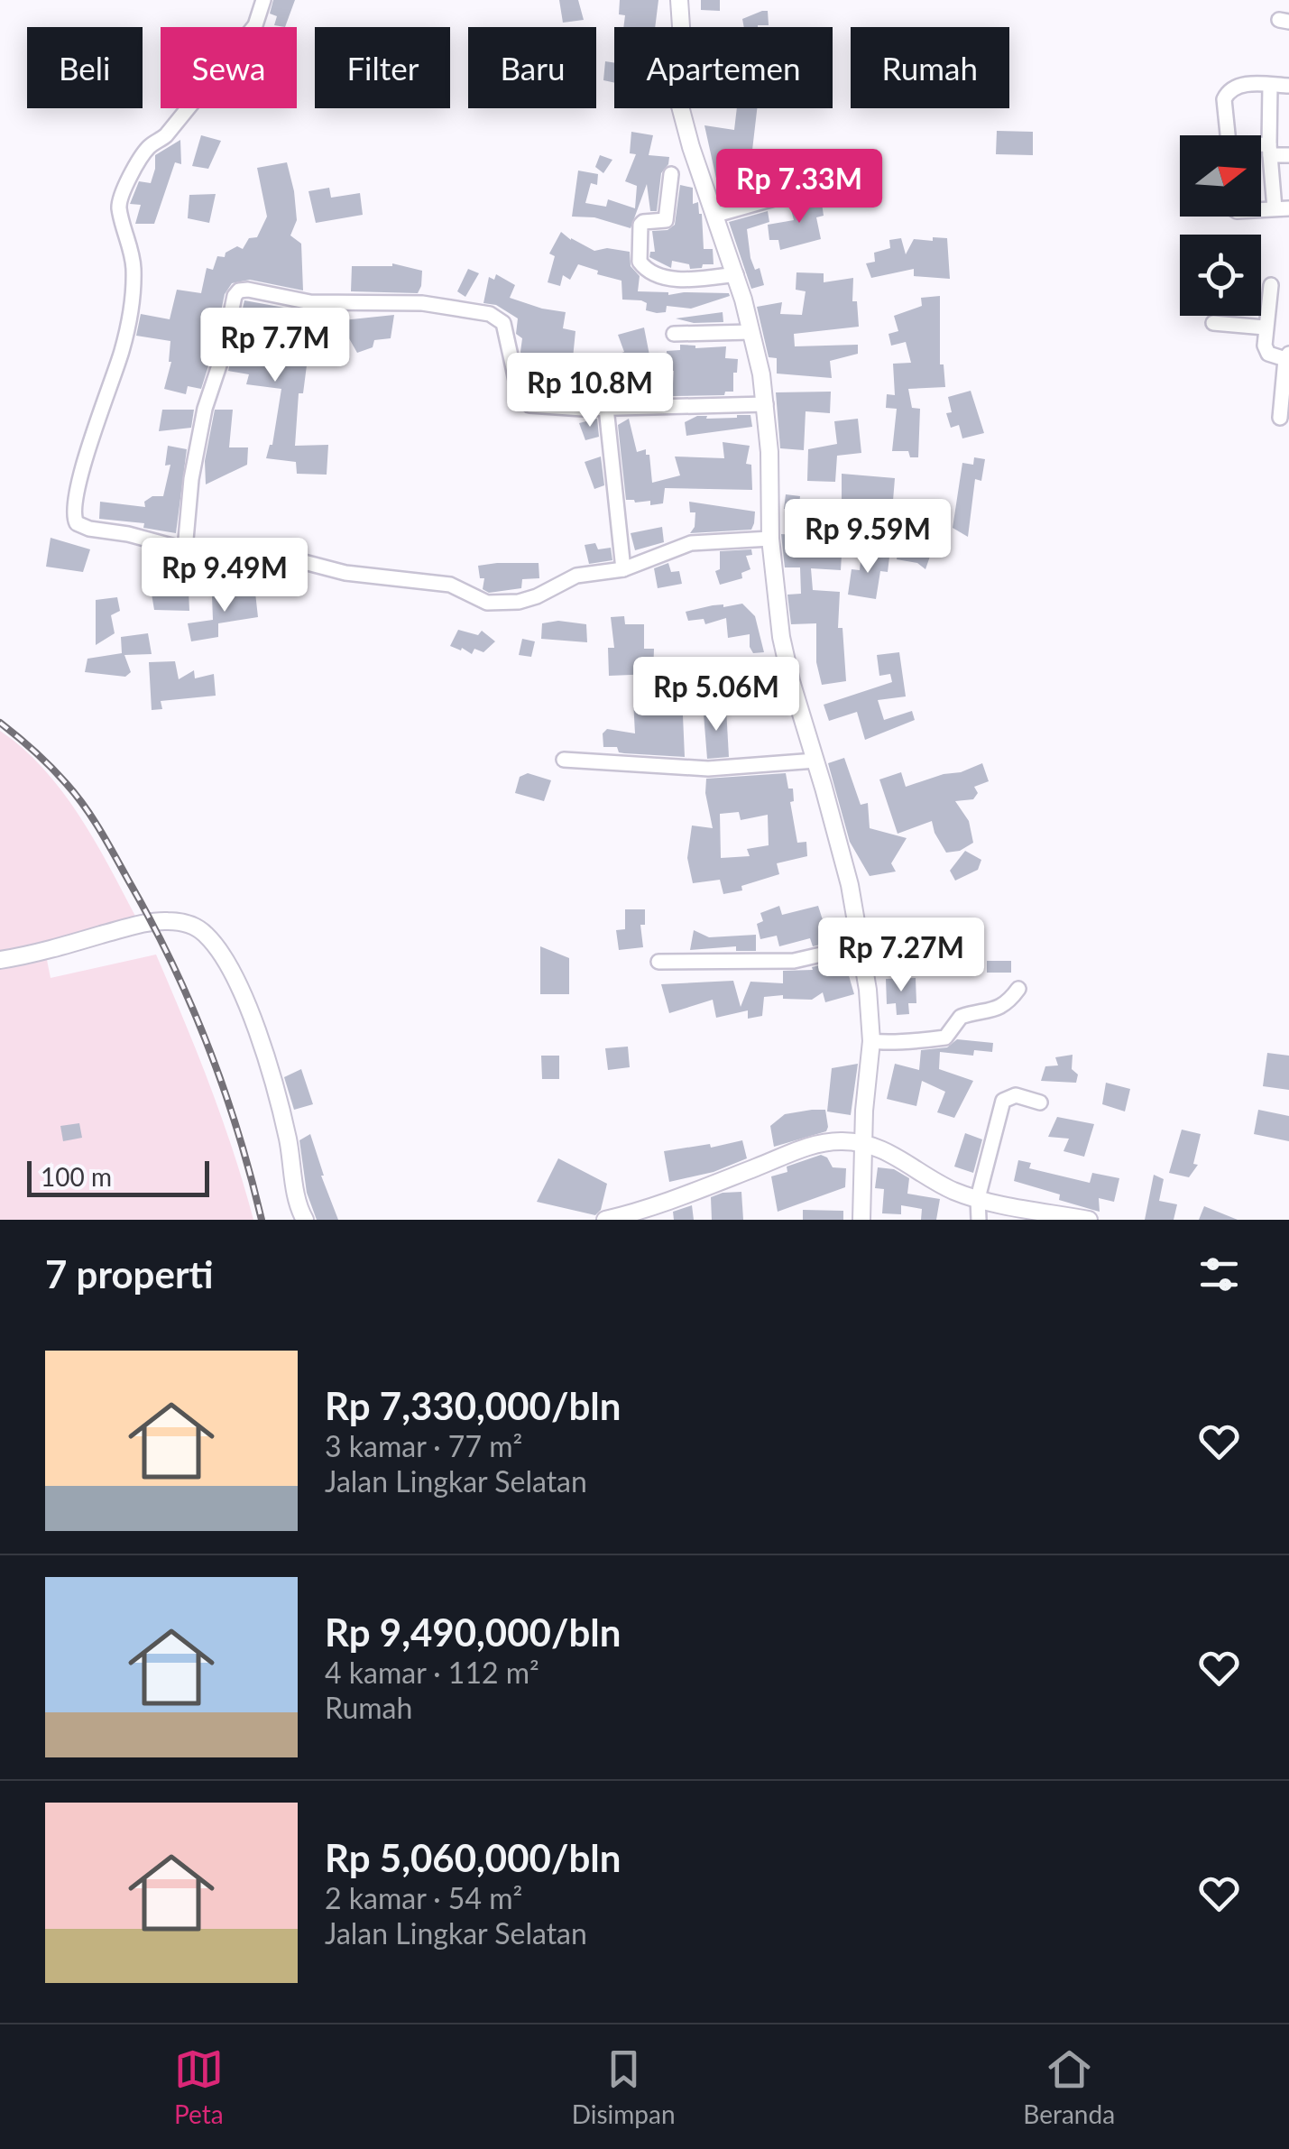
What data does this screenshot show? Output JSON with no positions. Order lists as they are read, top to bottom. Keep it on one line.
{"scale_bar":"100 m","north":"right","page":{"chip":["Beli","Sewa","Filter","Baru","Apartemen","Rumah"],"price":["Rp 7.33M","Rp 7.7M","Rp 10.8M","Rp 9.59M","Rp 9.49M","Rp 5.06M","Rp 7.27M"],"scale":"100 m","heading":"7 properti","list":[{"name":"Rp 7,330,000/bln","note":"3 kamar · 77 m² · Jalan Lingkar Selatan"},{"name":"Rp 9,490,000/bln","note":"4 kamar · 112 m² · Rumah"},{"name":"Rp 5,060,000/bln","note":"2 kamar · 54 m² · Jalan Lingkar Selatan"}],"tabs":["Peta","Disimpan","Beranda"]}}
